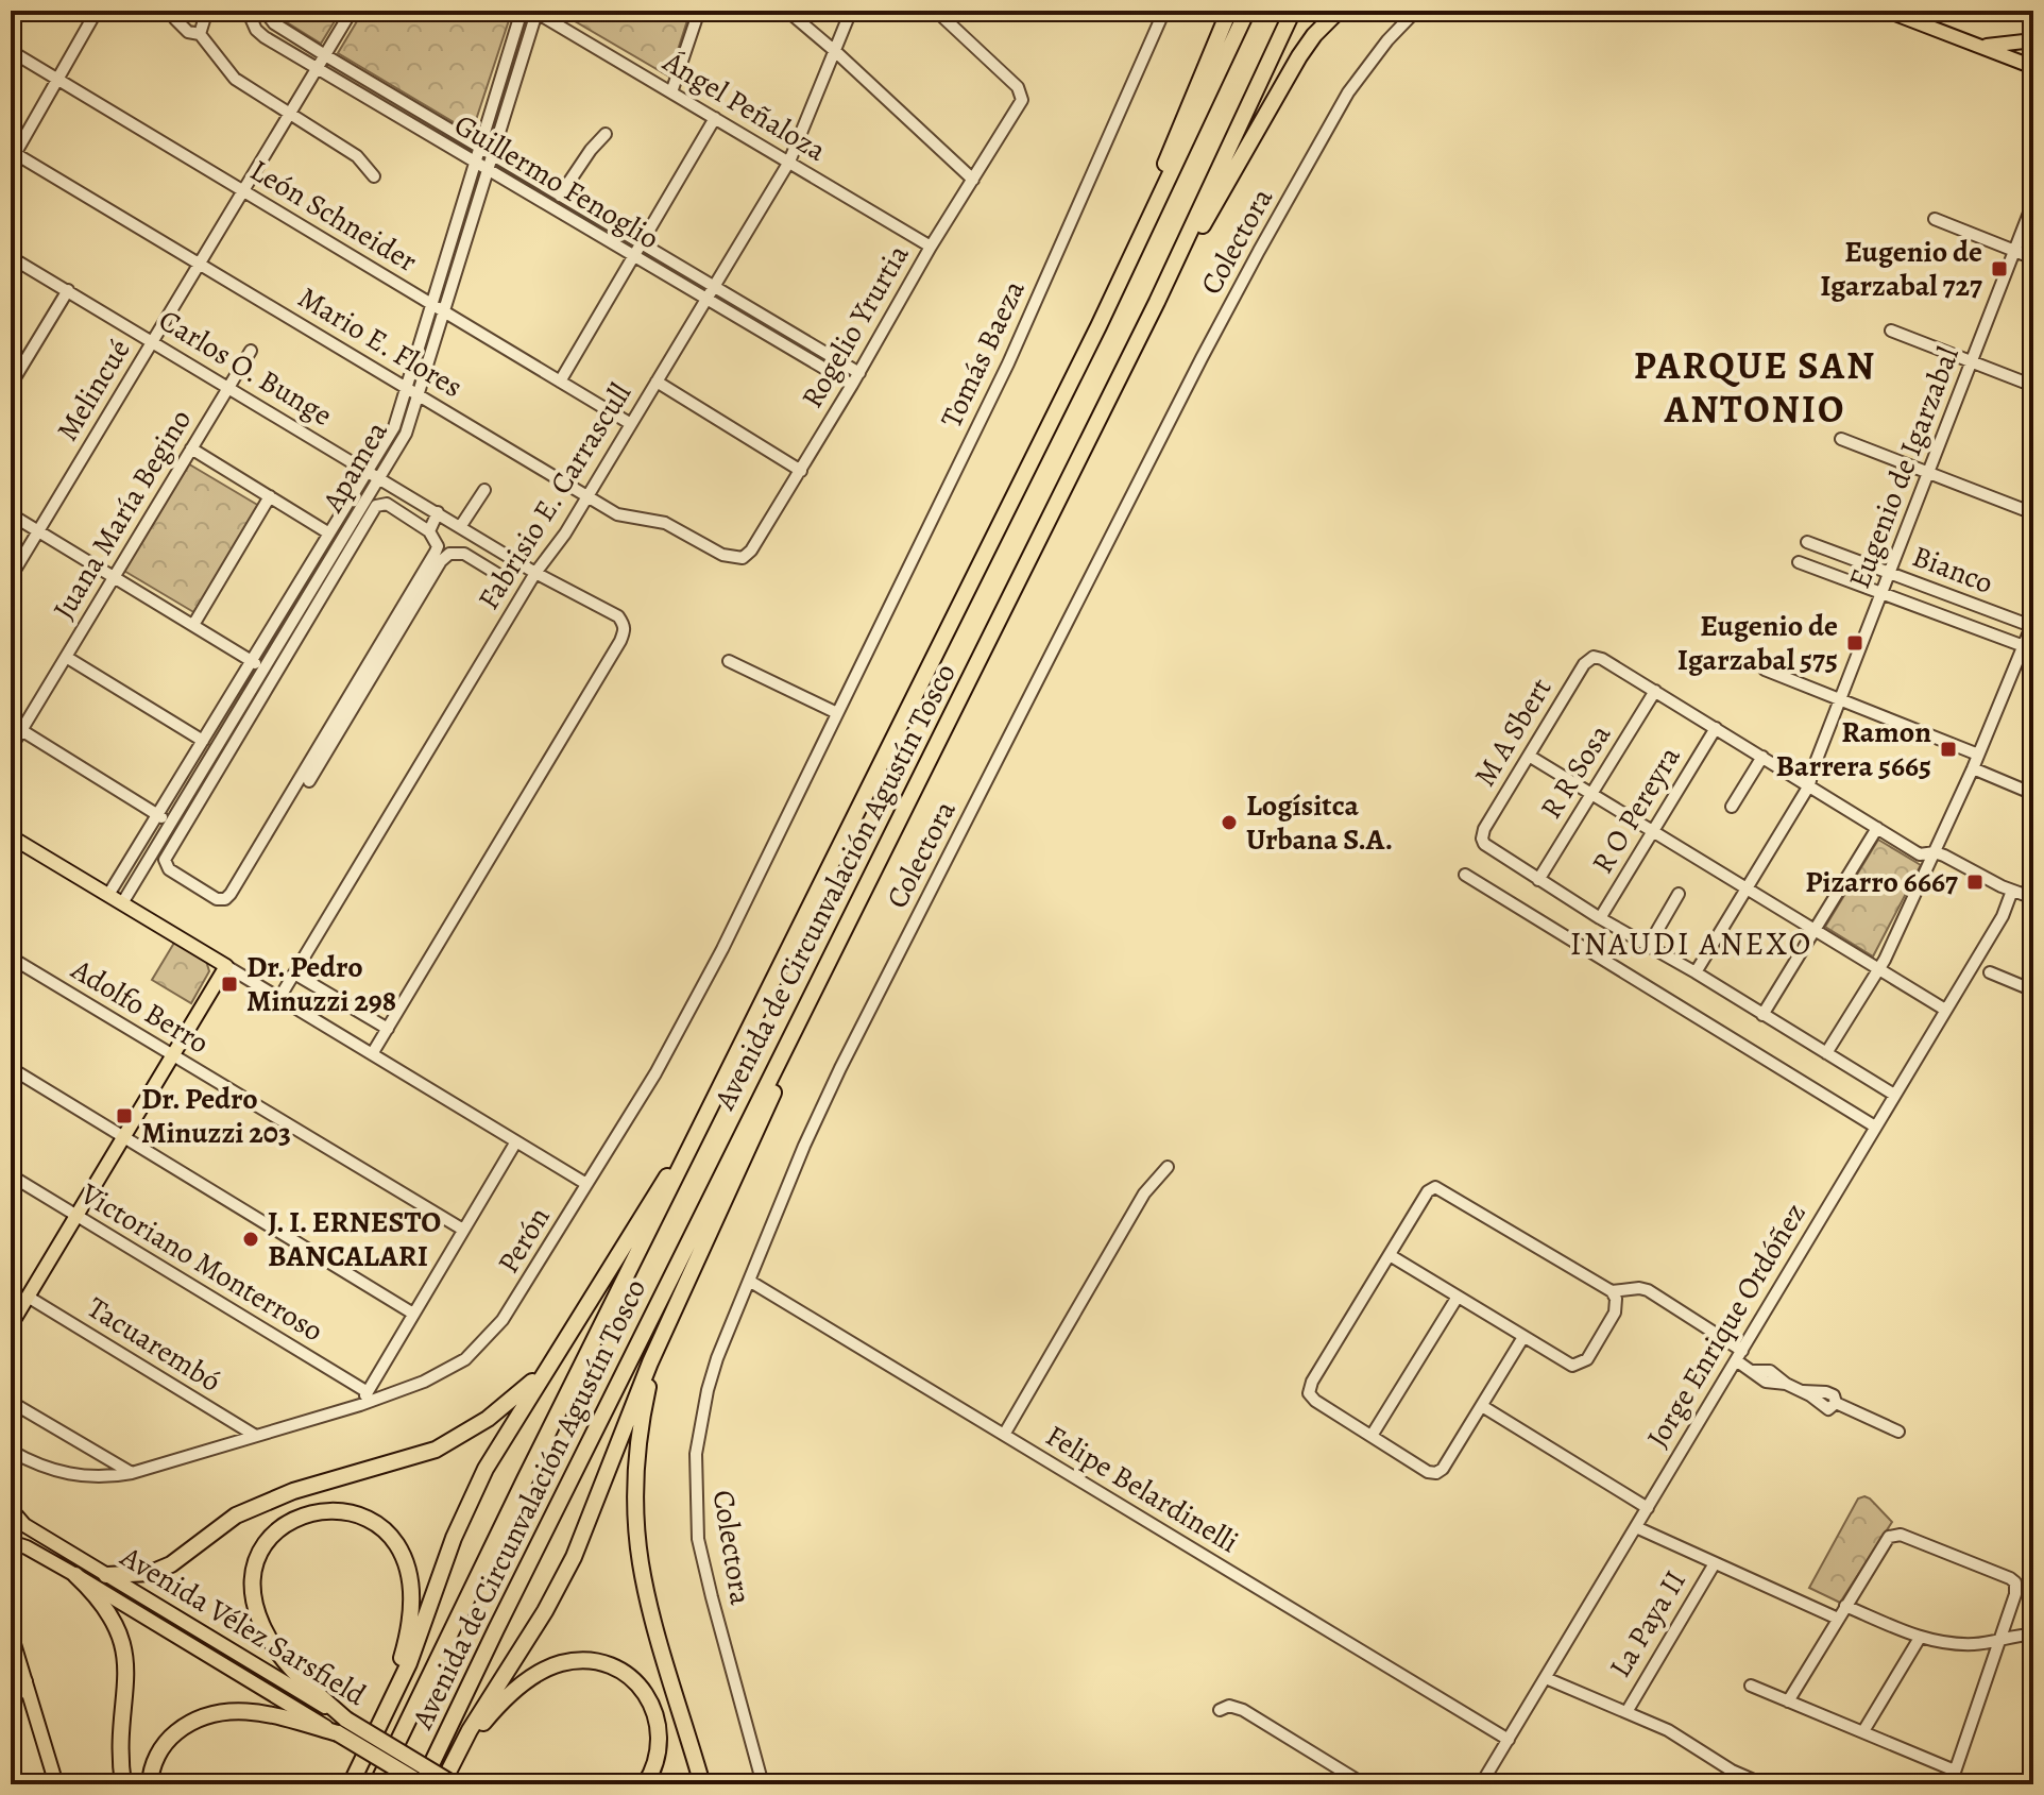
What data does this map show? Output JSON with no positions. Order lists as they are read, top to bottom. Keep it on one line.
{"streets":{"highway":["Avenida de Circunvalación Agustín Tosco","Avenida Vélez Sarsfield"],"street":["Ángel Peñaloza","Guillermo Fenoglio","León Schneider","Colectora","Rogelio Yrurtia","Mario E. Flores","Tomás Baeza","Carlos O. Bunge","Melincué","Apamea","Eugenio de Igarzabal","Fabrisio E. Carrascull","Juana María Begino","Bianco","M A Sbert","R R Sosa","R O Pereyra","Adolfo Berro","Perón","Victoriano Monterroso","Jorge Enrique Ordóñez","Tacuarembó","Felipe Belardinelli","La Paya II"]},"crossings":[["Ángel Peñaloza","Rogelio Yrurtia"],["Ángel Peñaloza","Apamea"],["Ángel Peñaloza","Fabrisio E. Carrascull"],["Guillermo Fenoglio","Rogelio Yrurtia"],["Guillermo Fenoglio","Melincué"],["Guillermo Fenoglio","Apamea"],["Guillermo Fenoglio","Fabrisio E. Carrascull"],["León Schneider","Melincué"],["León Schneider","Apamea"],["León Schneider","Fabrisio E. Carrascull"],["Colectora","Felipe Belardinelli"],["Rogelio Yrurtia","Mario E. Flores"],["Mario E. Flores","Melincué"],["Mario E. Flores","Apamea"],["Mario E. Flores","Fabrisio E. Carrascull"],["Tomás Baeza","Perón"],["Carlos O. Bunge","Melincué"],["Carlos O. Bunge","Apamea"],["Carlos O. Bunge","Fabrisio E. Carrascull"],["Carlos O. Bunge","Juana María Begino"],["Eugenio de Igarzabal","Bianco"],["M A Sbert","R R Sosa"],["Avenida de Circunvalación Agustín Tosco","Avenida Vélez Sarsfield"],["Perón","Tacuarembó"],["Jorge Enrique Ordóñez","Felipe Belardinelli"],["Jorge Enrique Ordóñez","La Paya II"]],"districts":["PARQUE SAN ANTONIO","INAUDI ANEXO"],"places":{"transit":["Eugenio de Igarzabal 727","Eugenio de Igarzabal 575","Ramon Barrera 5665","Pizarro 6667","Dr. Pedro Minuzzi 298","Dr. Pedro Minuzzi 203"],"other":["Logísitca Urbana S.A.","J. I. ERNESTO BANCALARI"]}}
